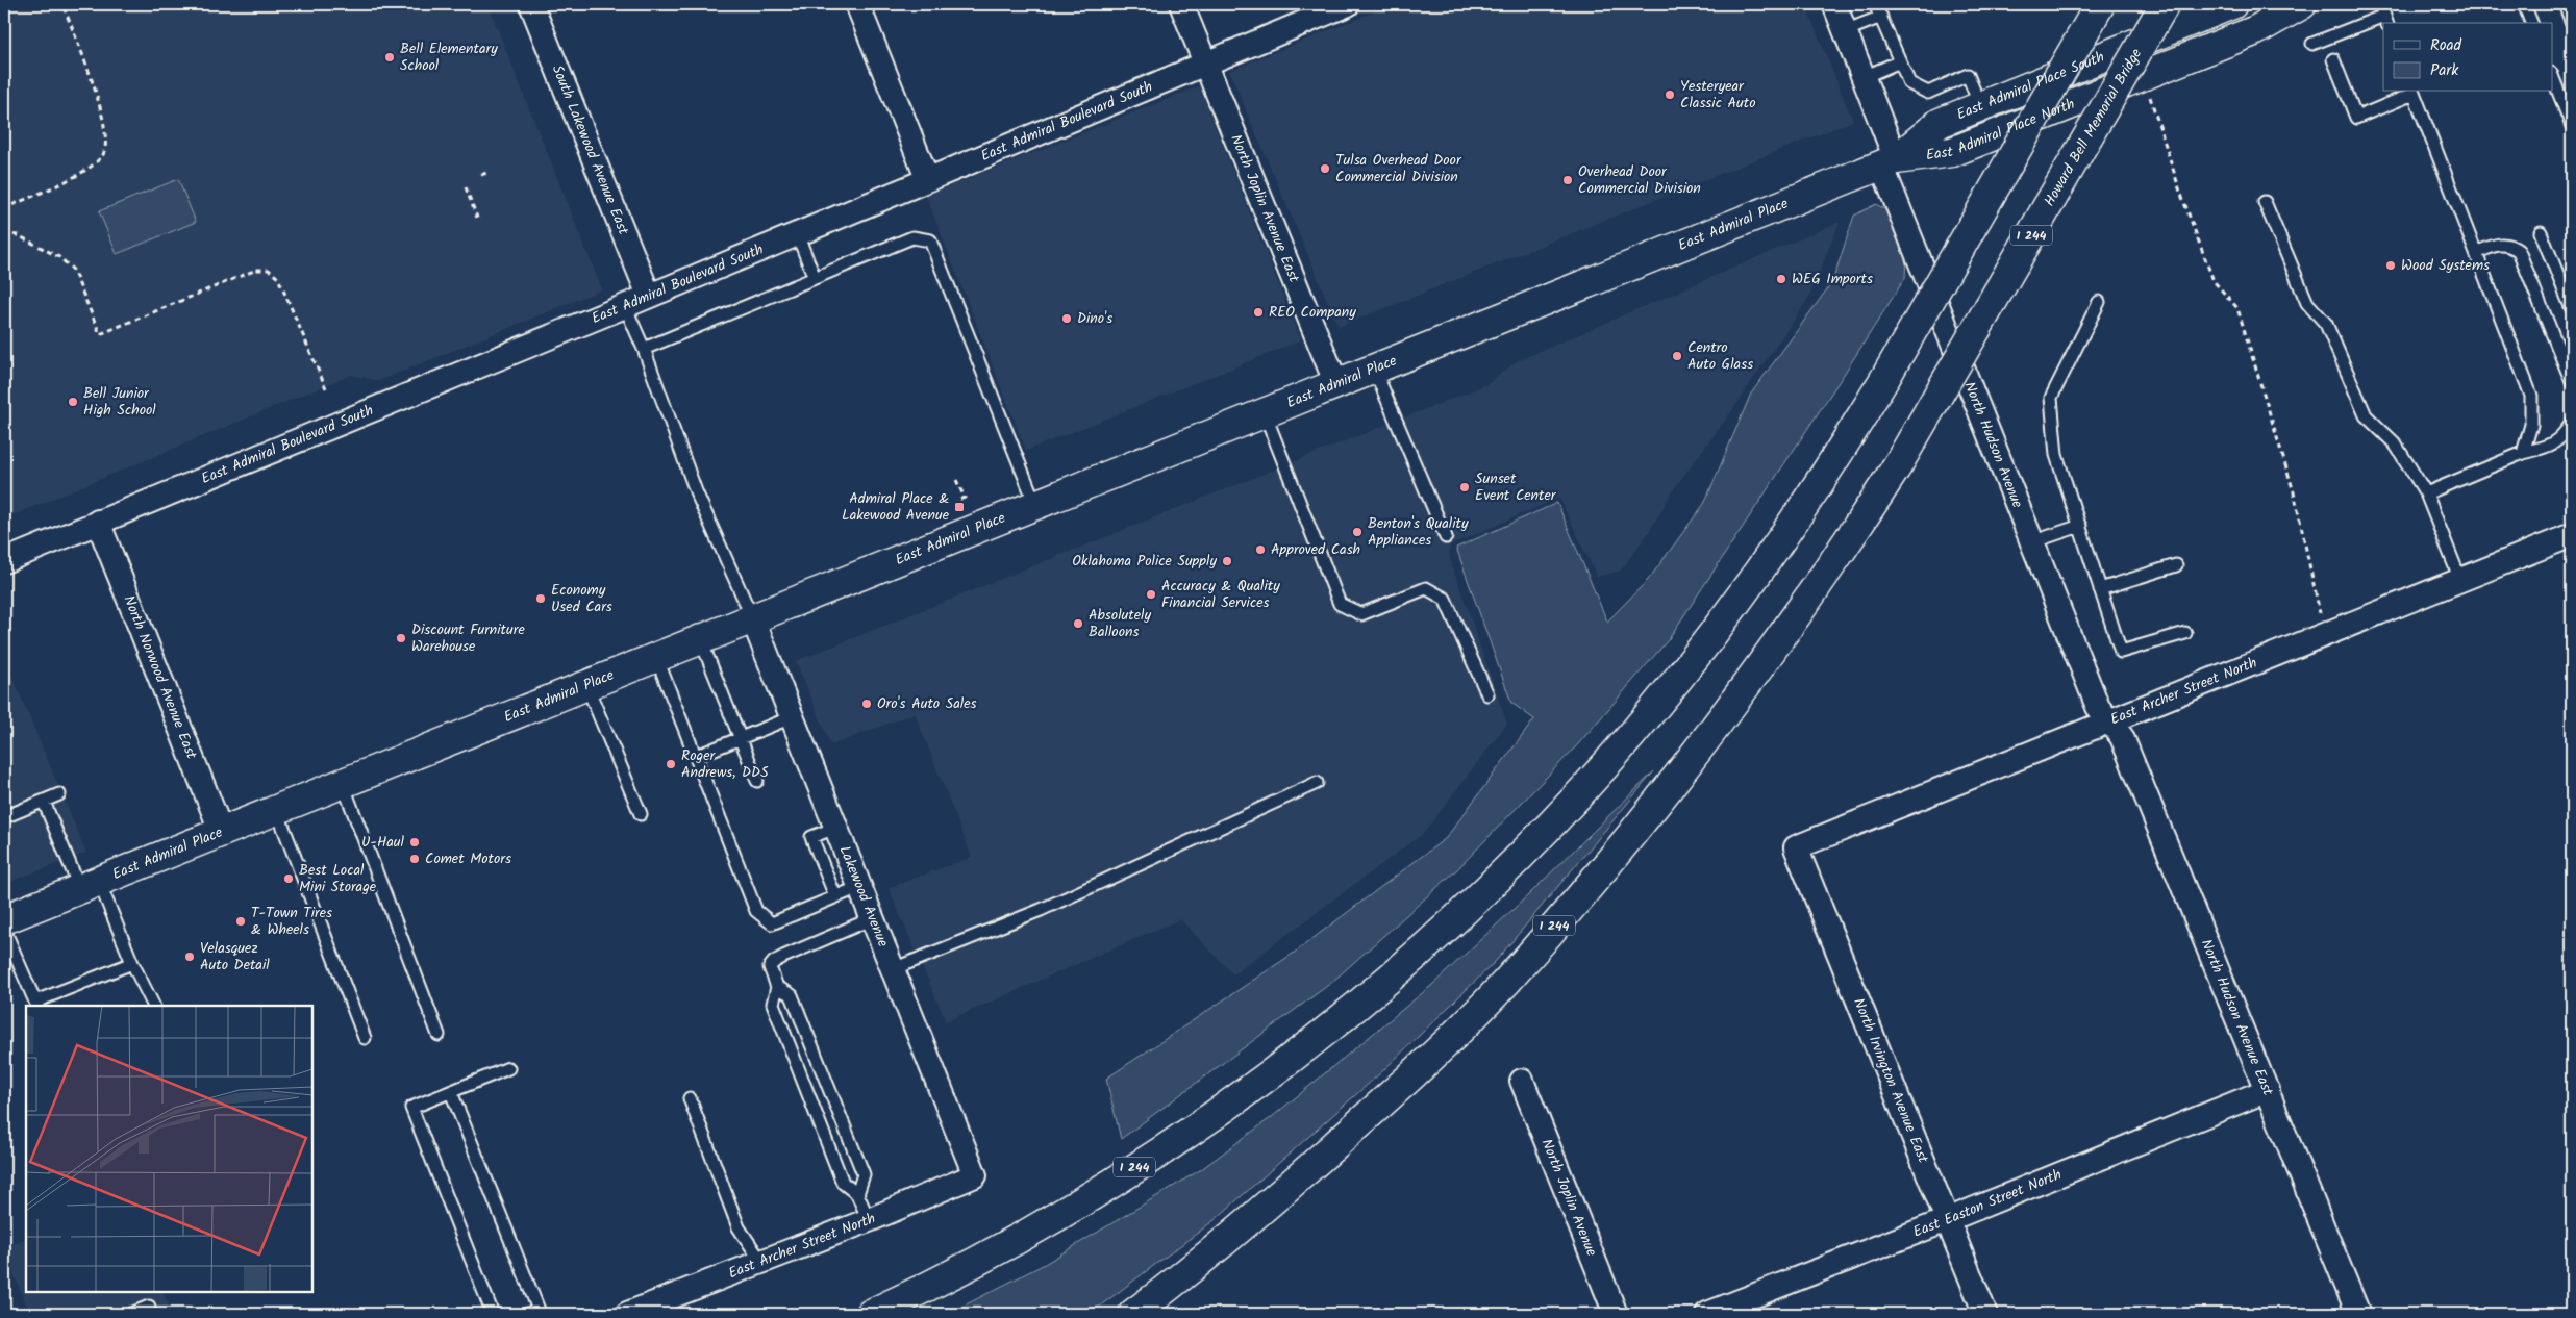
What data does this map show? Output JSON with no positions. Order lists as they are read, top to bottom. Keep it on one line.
{"streets":{"main road":["East Admiral Place South","Howard Bell Memorial Bridge","East Admiral Place North","East Admiral Place","I 244"],"street":["East Admiral Boulevard South","South Lakewood Avenue East","North Joplin Avenue East","North Hudson Avenue","North Norwood Avenue East","East Archer Street North","Lakewood Avenue","North Hudson Avenue East","North Irvington Avenue East","North Joplin Avenue","East Easton Street North"]},"crossings":[["East Admiral Place South","East Admiral Place North"],["East Admiral Place South","East Admiral Place"],["East Admiral Place South","North Hudson Avenue"],["East Admiral Boulevard South","South Lakewood Avenue East"],["East Admiral Boulevard South","North Joplin Avenue East"],["East Admiral Boulevard South","North Norwood Avenue East"],["East Admiral Place North","East Admiral Place"],["East Admiral Place North","North Hudson Avenue"],["North Joplin Avenue East","East Admiral Place"],["East Admiral Place","North Hudson Avenue"],["East Admiral Place","North Norwood Avenue East"],["East Admiral Place","Lakewood Avenue"],["North Hudson Avenue","East Archer Street North"],["North Hudson Avenue","North Hudson Avenue East"],["East Archer Street North","Lakewood Avenue"],["East Archer Street North","North Hudson Avenue East"],["East Archer Street North","North Irvington Avenue East"],["North Hudson Avenue East","East Easton Street North"],["North Irvington Avenue East","East Easton Street North"]],"places":{"other":["Bell Elementary School","Yesteryear Classic Auto","Tulsa Overhead Door Commercial Division","Overhead Door Commercial Division","Wood Systems","WEG Imports","REO Company","Dino's","Centro Auto Glass","Bell Junior High School","Sunset Event Center","Benton's Quality Appliances","Approved Cash","Oklahoma Police Supply","Accuracy & Quality Financial Services","Economy Used Cars","Absolutely Balloons","Discount Furniture Warehouse","Oro's Auto Sales","Roger Andrews, DDS","U-Haul","Comet Motors","Best Local Mini Storage","T-Town Tires & Wheels","Velasquez Auto Detail"],"transit":["Admiral Place & Lakewood Avenue"]},"legend":["Road","Park"]}
